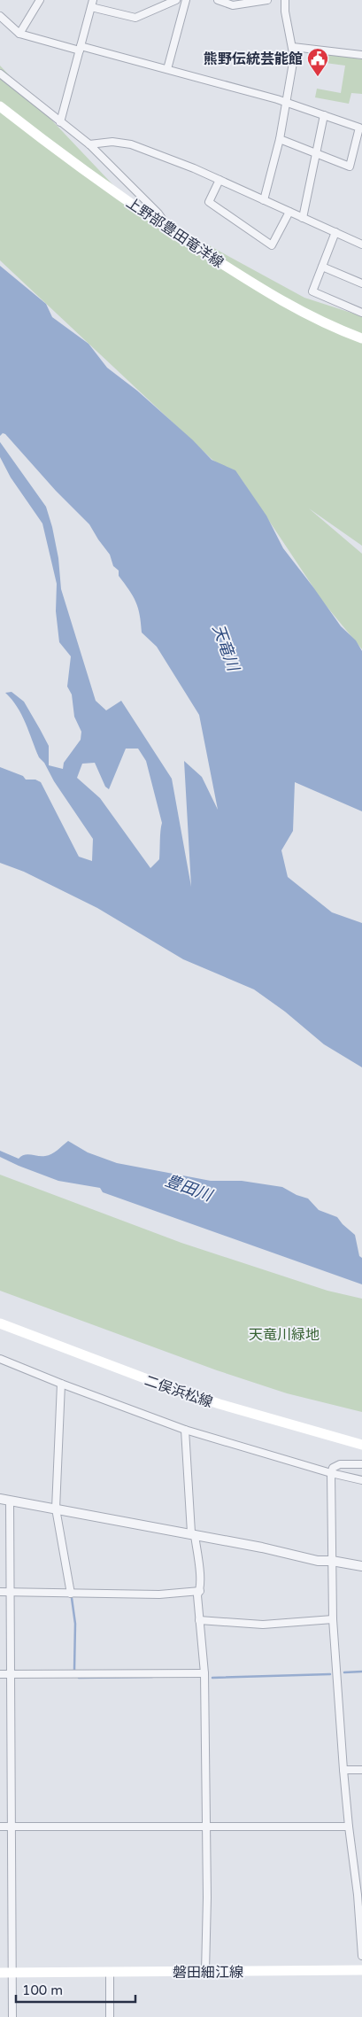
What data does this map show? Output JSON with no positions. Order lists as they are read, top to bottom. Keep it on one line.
{"streets":{"main road":["上野部豊田竜洋線","二俣浜松線","磐田細江線"]},"water":["天竜川","豊田川"],"parks":["天竜川緑地"],"places":{"public building":["熊野伝統芸能館"]},"scale_bar":"100 m"}
